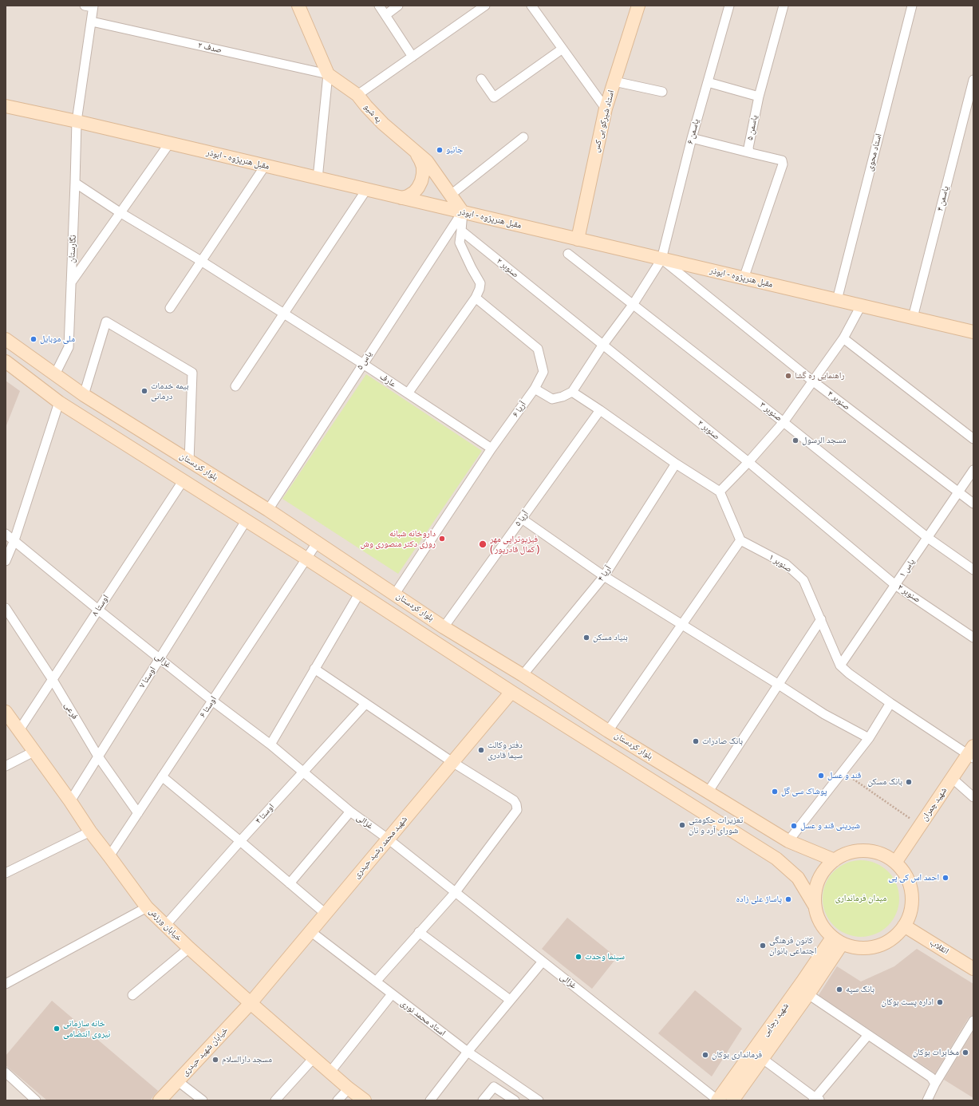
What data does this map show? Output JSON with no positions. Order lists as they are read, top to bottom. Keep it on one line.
{"streets":{"main road":["په شیو","استاد شیرکو بی کس","مقبل هنرپژوه - ابوذر","بلوار کردستان","شهید چمران","شهید محمد رشید حیدری","خیابان ورزش","انقلاب","شهید رجایی","خیابان شهید حیدری"],"street":["صدف ۲","یاسمن ۵","یاسمن ۶","استاد محوی","یاسمن ۴","نگارستان","صنوبر ۲","یاس ۵","عارف","صنوبر ۴","آریا ۶","صنوبر ۳","آریا ۵","صنوبر ۱","یاس ۱","آریا ۴","اوستا ۸","غزالی","اوستا ۷","اوستا ۶","فرعی","اوستا ۴","استاد محمد نوری"]},"crossings":[["صدف ۲","په شیو"],["صدف ۲","نگارستان"],["په شیو","مقبل هنرپژوه - ابوذر"],["په شیو","یاس ۵"],["استاد شیرکو بی کس","مقبل هنرپژوه - ابوذر"],["یاسمن ۵","مقبل هنرپژوه - ابوذر"],["یاسمن ۶","مقبل هنرپژوه - ابوذر"],["یاسمن ۶","صنوبر ۲"],["یاسمن ۶","صنوبر ۴"],["یاسمن ۶","صنوبر ۳"],["استاد محوی","مقبل هنرپژوه - ابوذر"],["مقبل هنرپژوه - ابوذر","یاسمن ۴"],["مقبل هنرپژوه - ابوذر","نگارستان"],["مقبل هنرپژوه - ابوذر","یاس ۵"],["مقبل هنرپژوه - ابوذر","صنوبر ۴"],["نگارستان","عارف"],["نگارستان","بلوار کردستان"],["صنوبر ۲","یاس ۱"],["یاس ۵","عارف"],["یاس ۵","بلوار کردستان"],["عارف","آریا ۶"],["صنوبر ۴","یاس ۱"],["آریا ۶","بلوار کردستان"],["صنوبر ۳","یاس ۱"],["بلوار کردستان","آریا ۵"],["بلوار کردستان","آریا ۴"],["بلوار کردستان","اوستا ۶"],["بلوار کردستان","شهید چمران"],["بلوار کردستان","انقلاب"],["بلوار کردستان","شهید رجایی"],["صنوبر ۱","یاس ۱"],["صنوبر ۱","شهید چمران"],["اوستا ۸","غزالی"],["اوستا ۸","فرعی"],["اوستا ۸","خیابان ورزش"],["غزالی","اوستا ۷"],["غزالی","اوستا ۶"],["غزالی","اوستا ۴"],["غزالی","شهید محمد رشید حیدری"],["غزالی","شهید رجایی"],["اوستا ۷","فرعی"],["اوستا ۷","خیابان ورزش"],["اوستا ۶","فرعی"],["اوستا ۶","خیابان ورزش"],["شهید چمران","انقلاب"],["شهید چمران","شهید رجایی"],["اوستا ۴","خیابان ورزش"],["شهید محمد رشید حیدری","خیابان ورزش"],["شهید محمد رشید حیدری","استاد محمد نوری"],["شهید محمد رشید حیدری","خیابان شهید حیدری"],["خیابان ورزش","خیابان شهید حیدری"],["انقلاب","شهید رجایی"]],"parks":["میدان فرمانداری"],"places":["جانبو","ملی موبایل","راهنمایی ره گشا","بیمه خدمات درمانی","مسجد الرسول","داروخانه شبانه روزی دکتر منصوری وش","فیزیوتراپی مهر ( کمال قادرپور )","بنیاد مسکن","بانک صادرات","دفتر وکالت سیما قادری","قند و عسل","بانک مسکن","پوشاک سی گل","تعزیرات حکومتی شورای آرد و نان","شیرینی قند و عسل","احمد اس کی پی","پاساژ علی زاده","کانون فرهنگی اجتماعی بانوان","سینما وحدت","بانک سپه","اداره پست بوکان","خانه سازمانی نیروی انتضامی","مخابرات بوکان","فرمانداری بوکان","مسجد دارالسلام"]}
